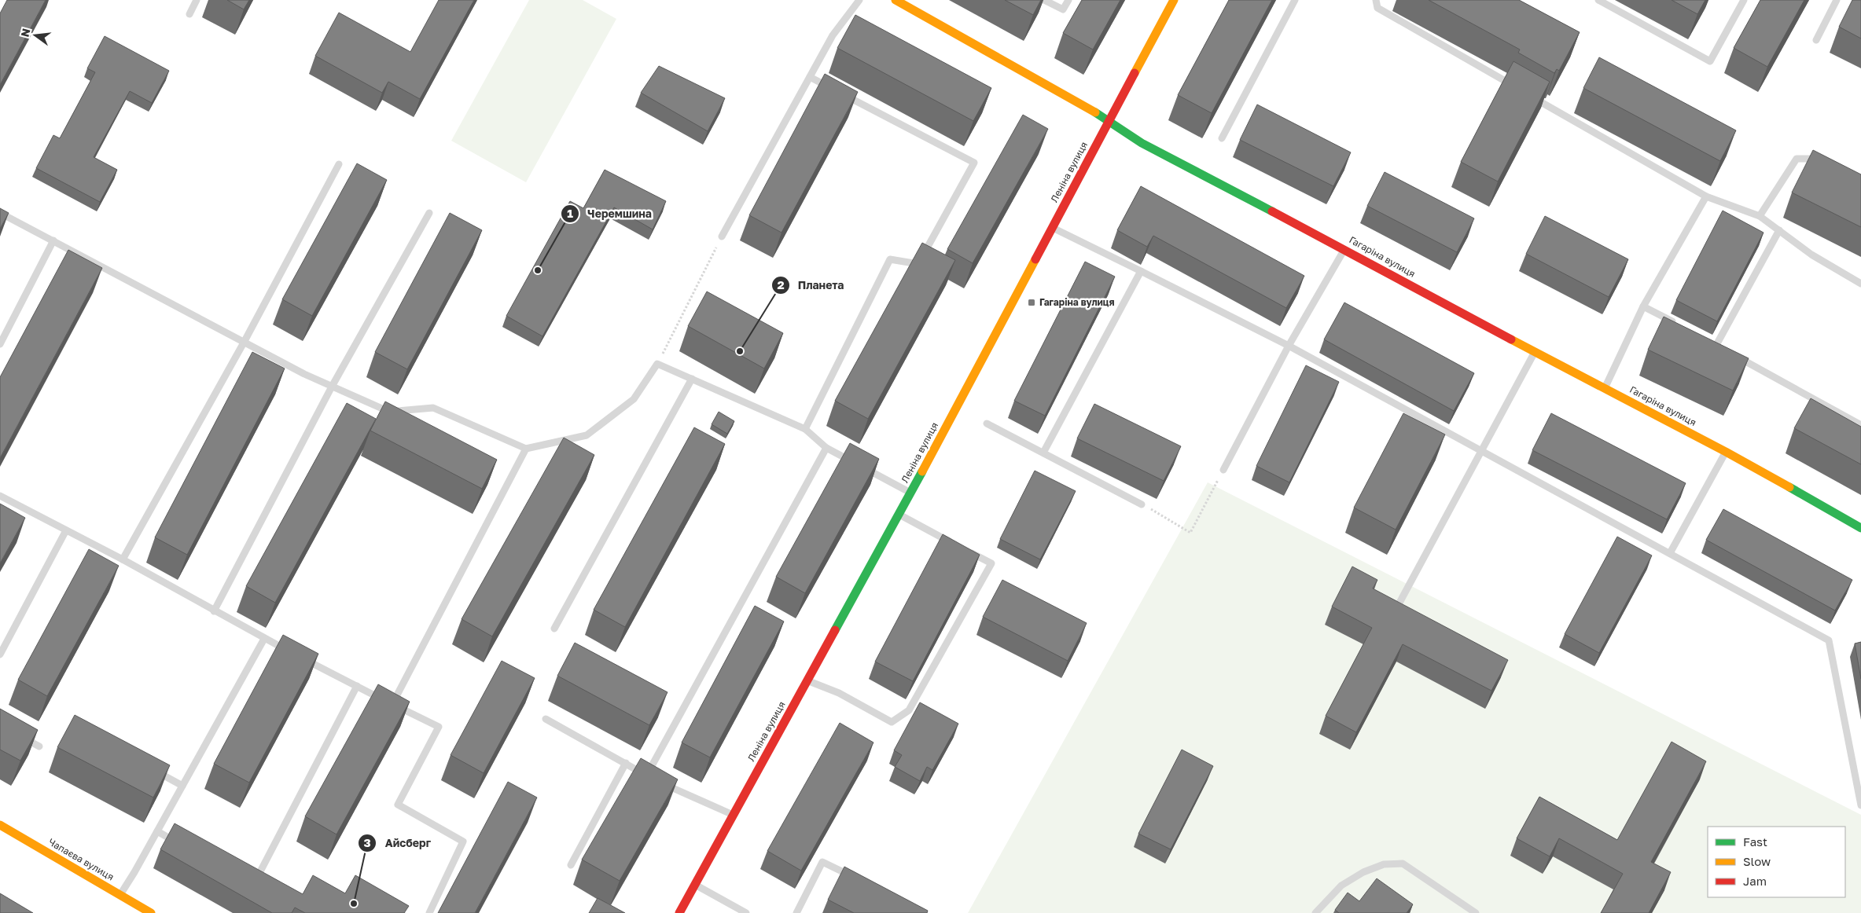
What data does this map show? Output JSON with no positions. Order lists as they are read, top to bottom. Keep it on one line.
{"streets":{"street":["Леніна вулиця","Гагаріна вулиця","Чапаєва вулиця"]},"crossings":[["Леніна вулиця","Гагаріна вулиця"]],"places":{"other":["Черемшина","Планета","Айсберг"],"transit":["Гагаріна вулиця"]},"legend":["Fast","Slow","Jam"],"north":"left"}
